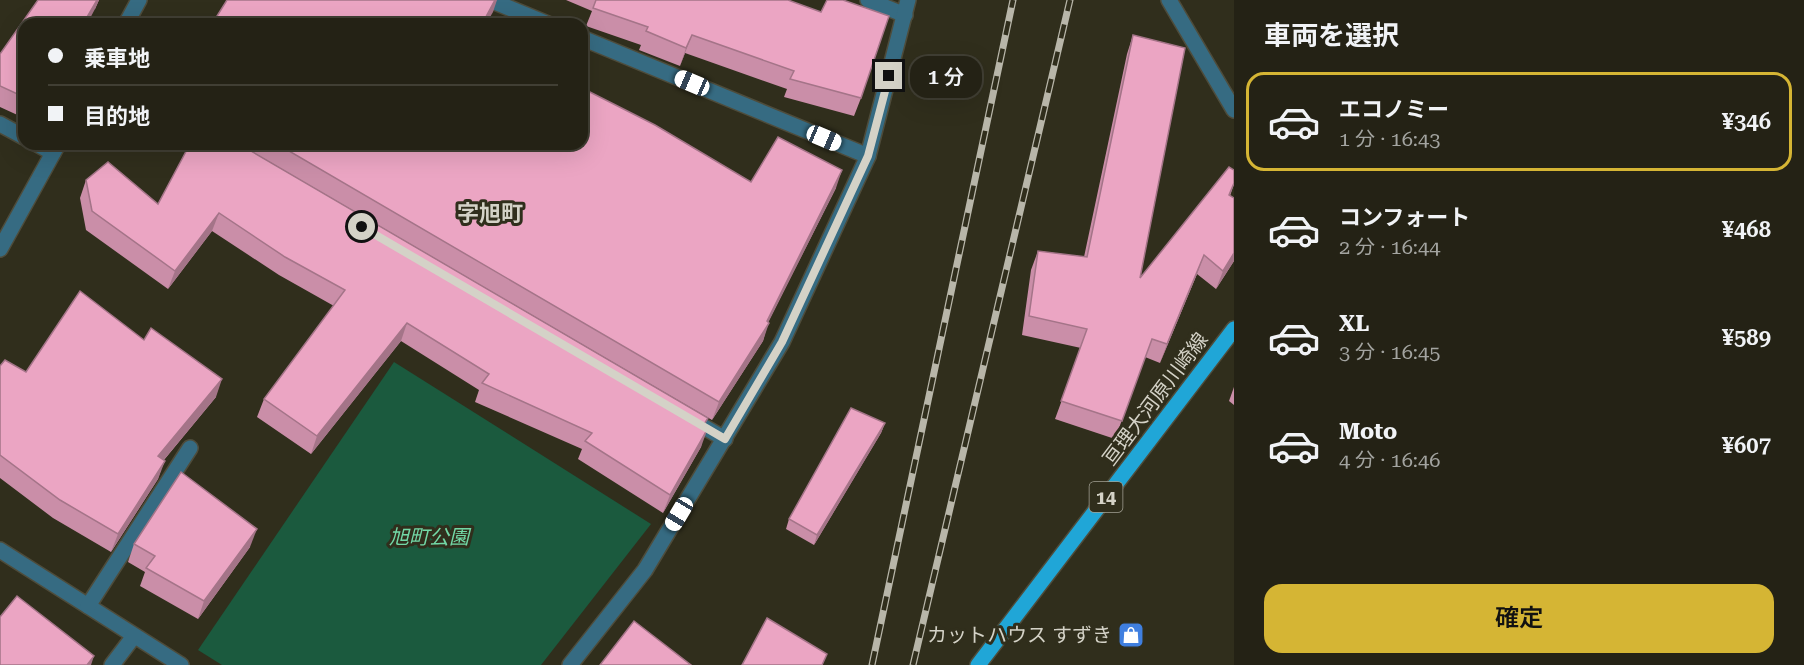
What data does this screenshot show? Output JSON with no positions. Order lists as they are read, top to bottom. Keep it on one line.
{"streets":{"main road":["亘理大河原川崎線","14"]},"districts":["字旭町"],"parks":["旭町公園"],"places":{"shop":["カットハウス すずき"]},"page":{"heading":"車両を選択","banner":["乗車地","目的地"],"bubble":"1 分","list":[{"name":"エコノミー","note":"1 分 · 16:43","value":"¥346"},{"name":"コンフォート","note":"2 分 · 16:44","value":"¥468"},{"name":"XL","note":"3 分 · 16:45","value":"¥589"},{"name":"Moto","note":"4 分 · 16:46","value":"¥607"}],"buttons":"確定"}}
